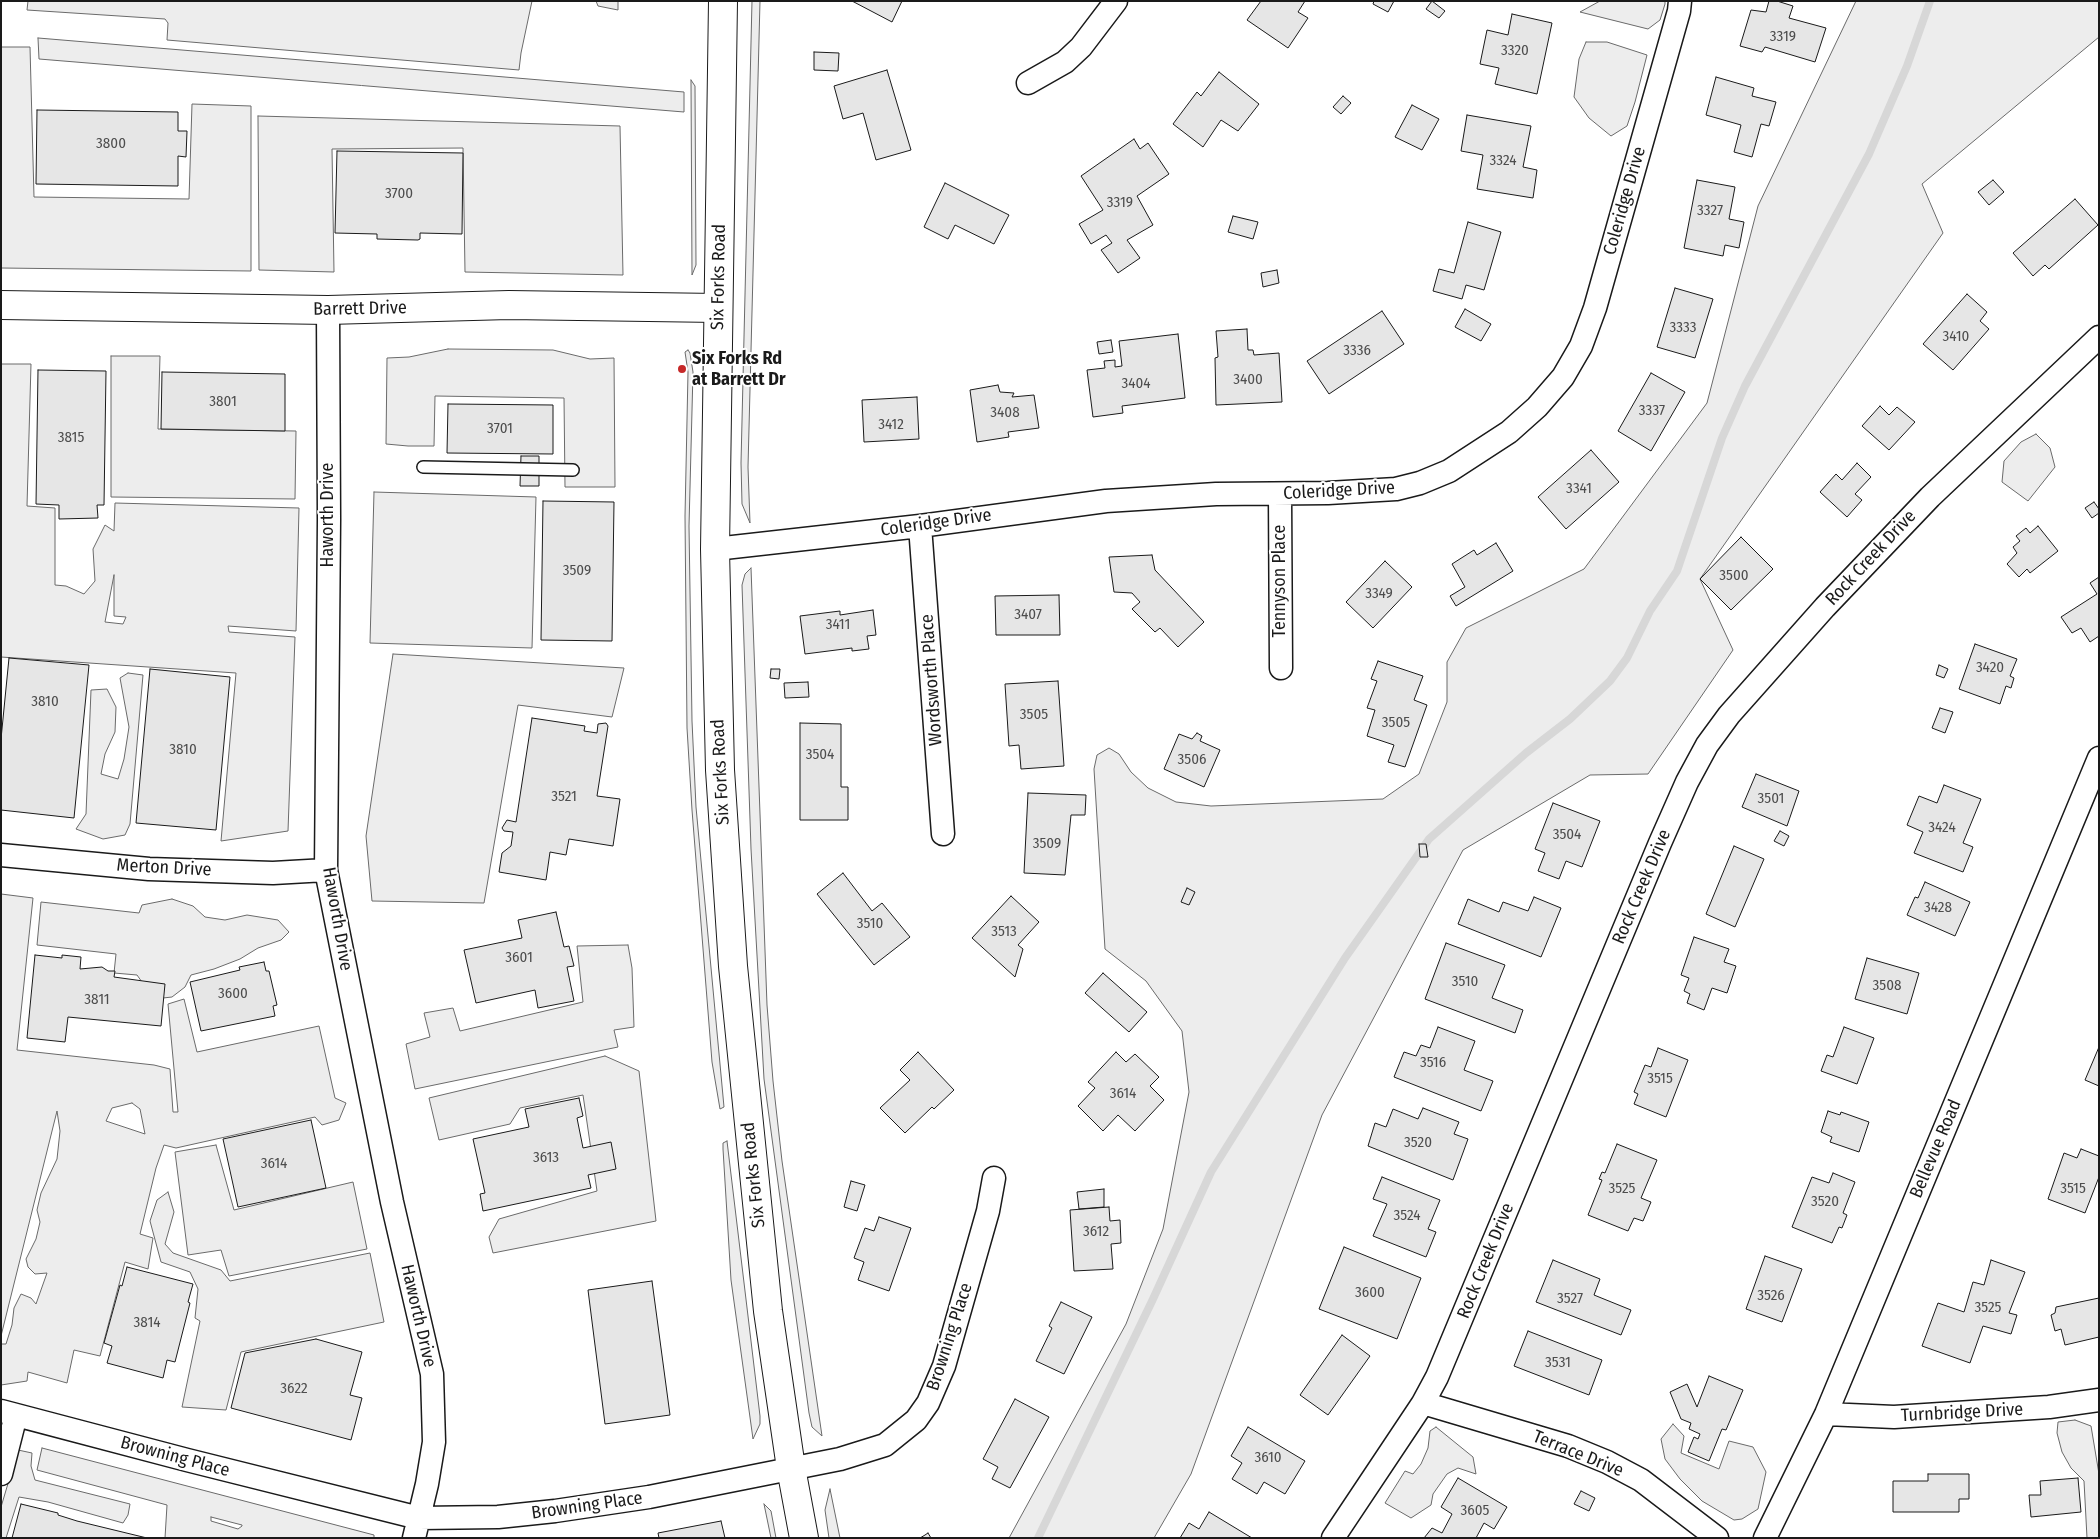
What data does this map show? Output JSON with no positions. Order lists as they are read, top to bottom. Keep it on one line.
{"streets":{"main road":["Six Forks Road","Barrett Drive"],"street":["Coleridge Drive","Haworth Drive","Rock Creek Drive","Tennyson Place","Wordsworth Place","Merton Drive","Bellevue Road","Browning Place","Turnbridge Drive","Terrace Drive"]},"crossings":[["Coleridge Drive","Six Forks Road"],["Coleridge Drive","Tennyson Place"],["Coleridge Drive","Wordsworth Place"],["Six Forks Road","Barrett Drive"],["Six Forks Road","Browning Place"],["Barrett Drive","Haworth Drive"],["Haworth Drive","Merton Drive"],["Haworth Drive","Browning Place"],["Rock Creek Drive","Terrace Drive"],["Bellevue Road","Turnbridge Drive"]],"places":["Six Forks Rd at Barrett Dr"],"house_numbers":["3319","3320","3800","3324","3700","3319","3327","3333","3410","3336","3400","3404","3801","3337","3408","3412","3701","3815","3341","3509","3500","3349","3407","3411","3420","3810","3505","3505","3810","3504","3506","3521","3501","3424","3504","3509","3428","3510","3513","3601","3510","3508","3600","3811","3516","3515","3614","3520","3613","3614","3525","3515","3520","3524","3612","3600","3526","3527","3525","3814","3531","3622","3610","3605"]}
